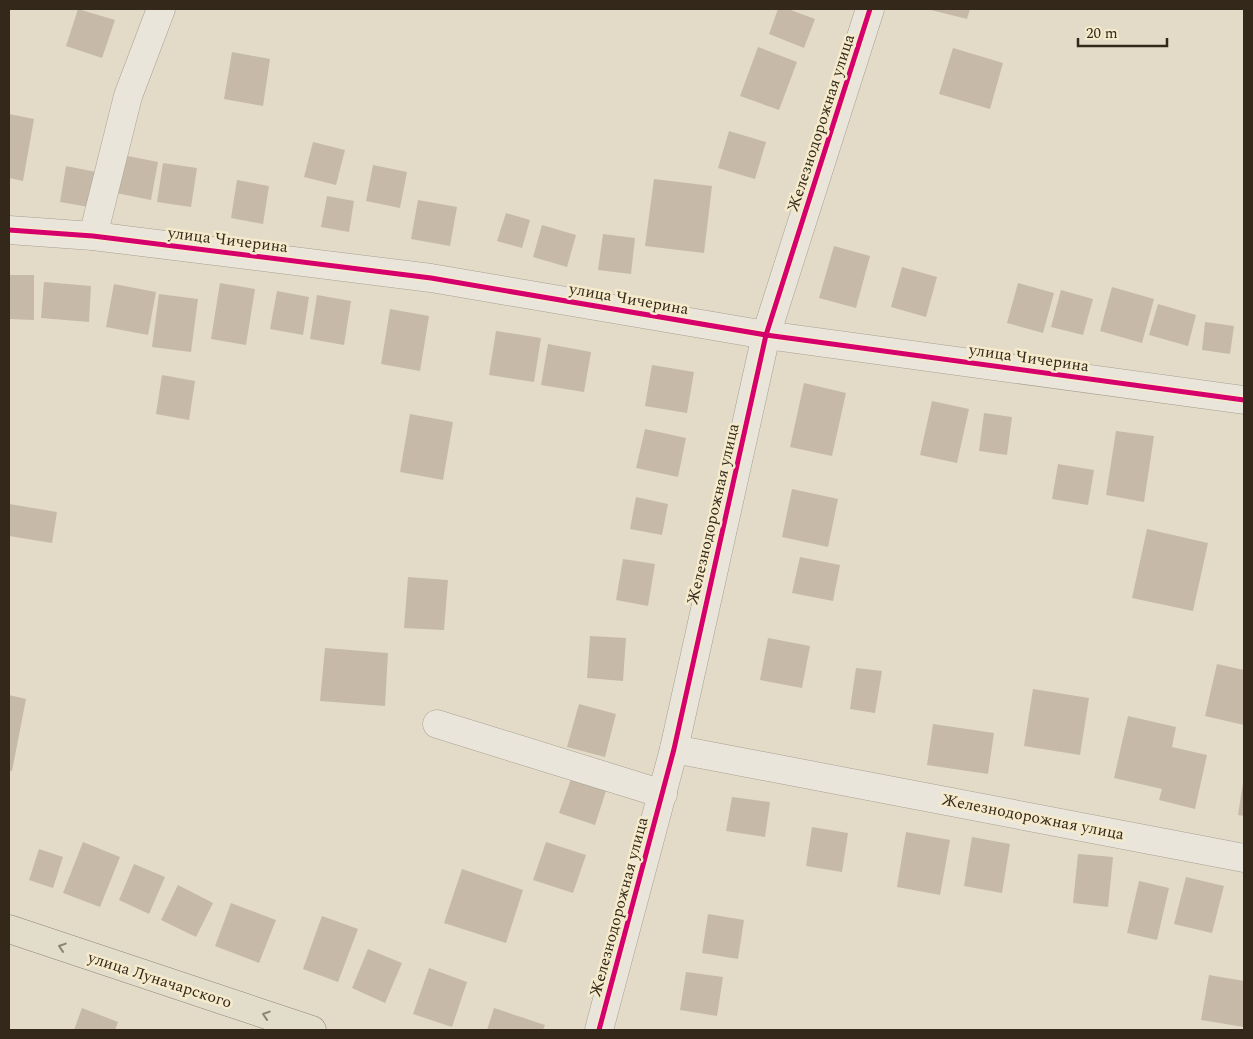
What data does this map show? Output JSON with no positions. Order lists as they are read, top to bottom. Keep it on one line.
{"streets":{"main road":["улица Луначарского"],"street":["Железнодорожная улица","улица Чичерина"]},"crossings":[["Железнодорожная улица","улица Чичерина"]],"one_way":["улица Луначарского"],"scale_bar":"20 m"}
